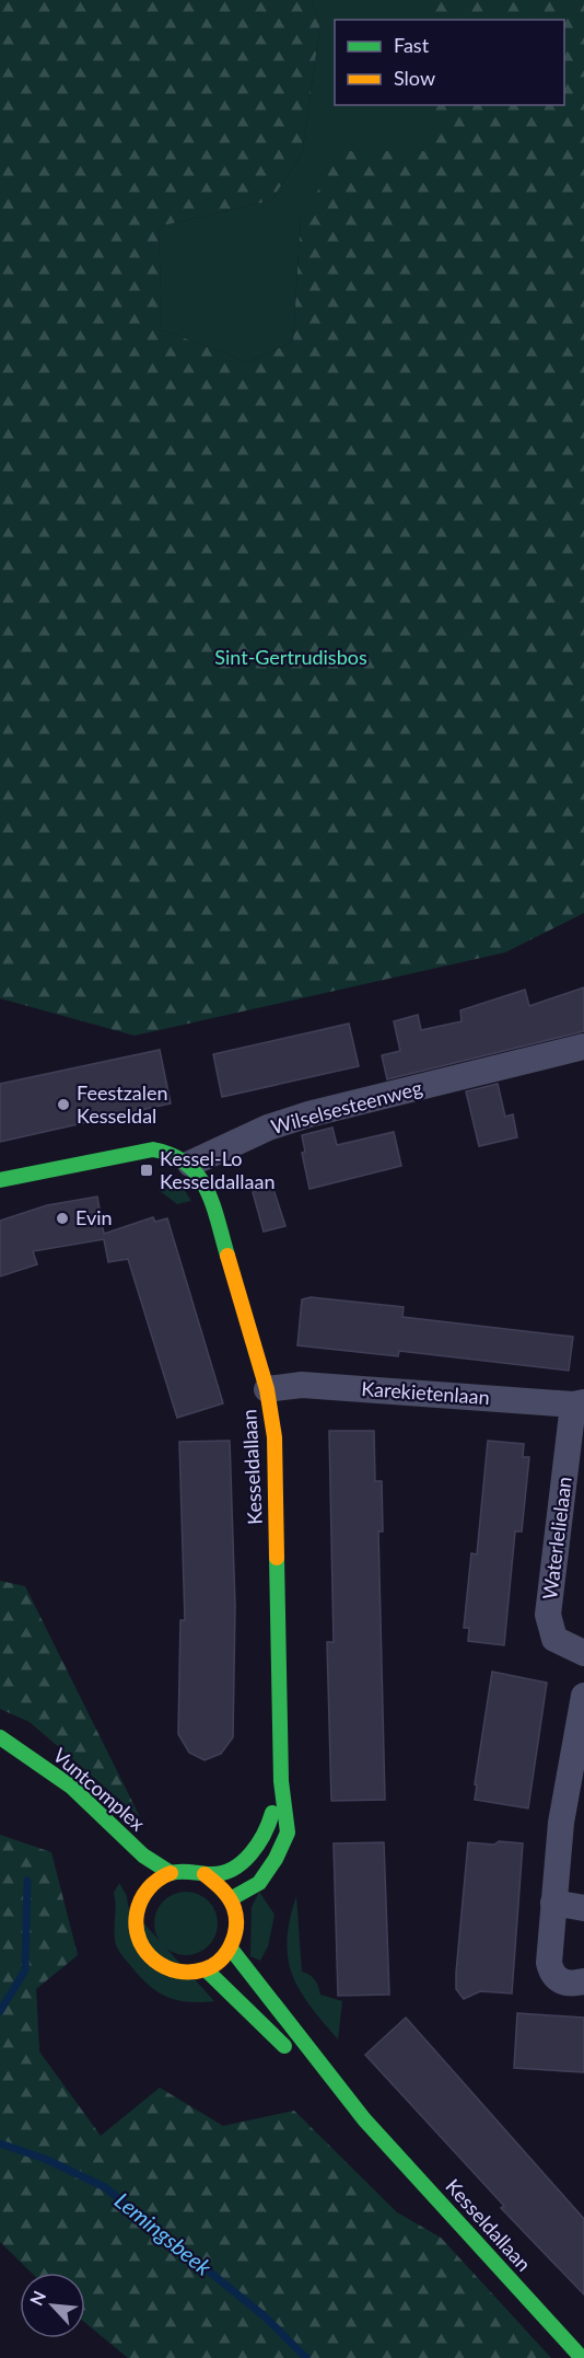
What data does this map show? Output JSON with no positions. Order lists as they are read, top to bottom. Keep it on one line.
{"streets":{"street":["Wilselsesteenweg","Karekietenlaan","Kesseldallaan","Waterlelielaan","Vuntcomplex"]},"crossings":[["Wilselsesteenweg","Kesseldallaan"],["Karekietenlaan","Kesseldallaan"],["Karekietenlaan","Waterlelielaan"],["Kesseldallaan","Vuntcomplex"]],"water":["Lemingsbeek"],"parks":["Sint-Gertrudisbos"],"places":{"other":["Feestzalen Kesseldal","Evin"],"transit":["Kessel-Lo Kesseldallaan"]},"legend":["Fast","Slow"],"north":"top left"}
